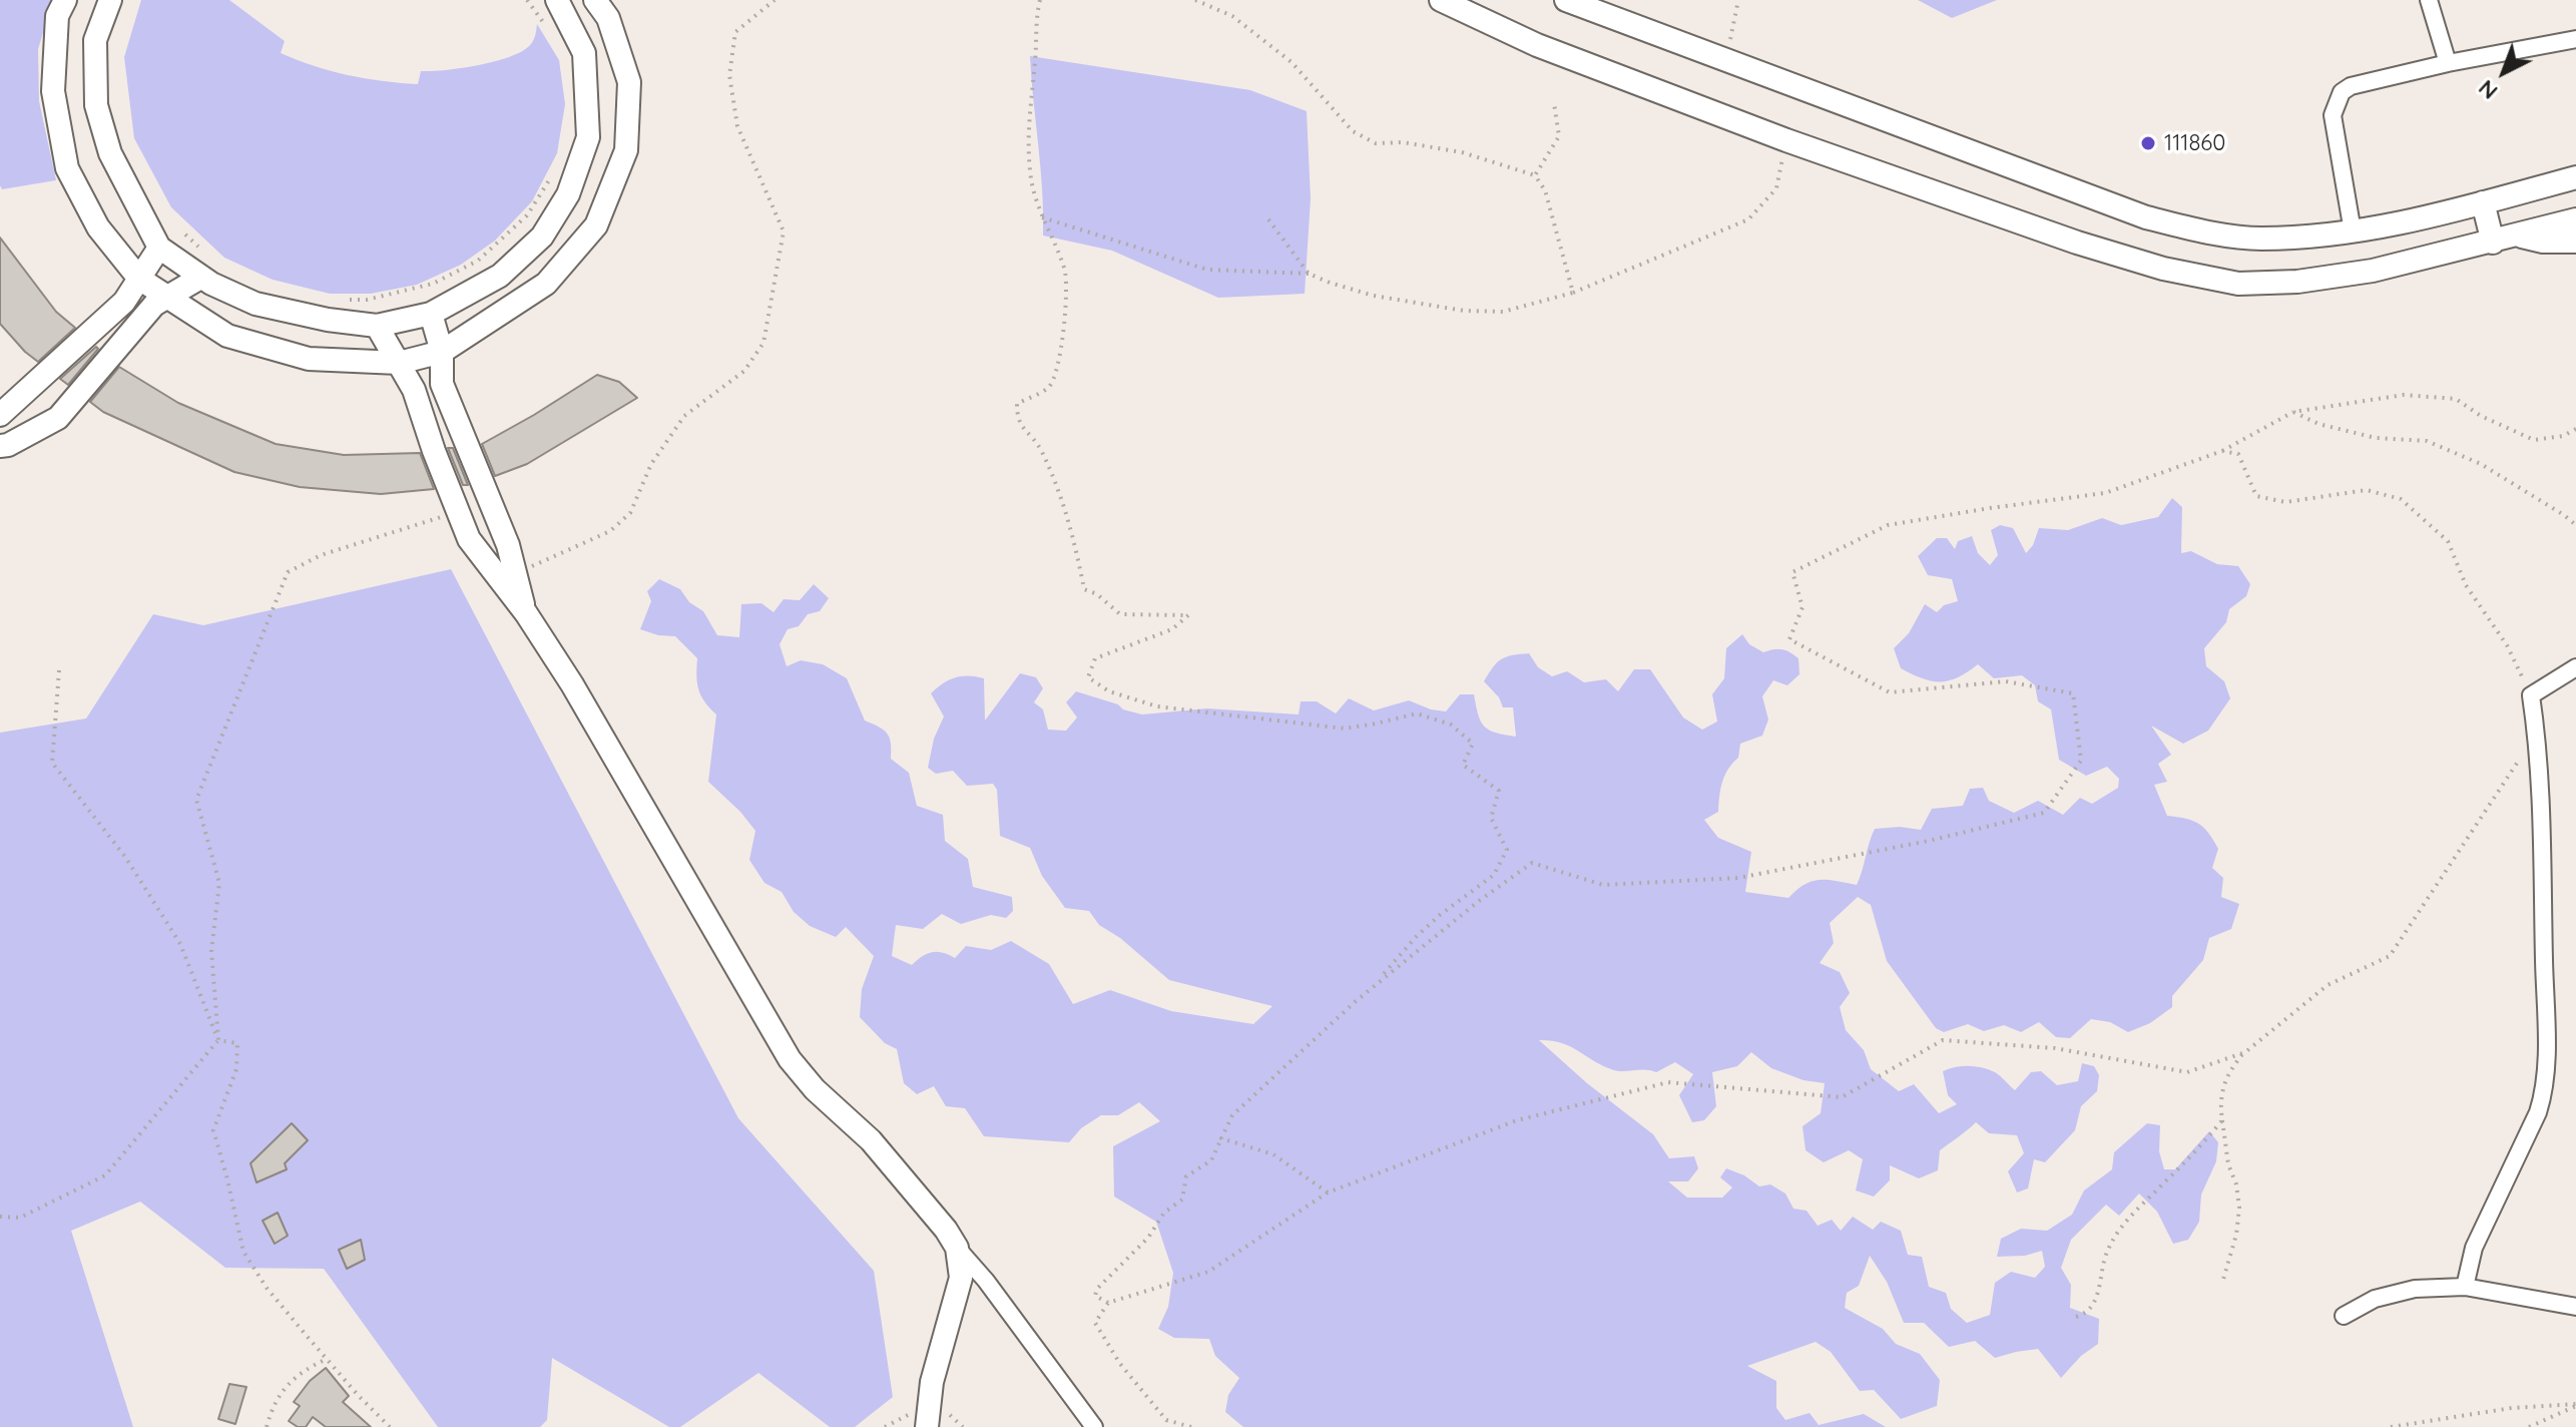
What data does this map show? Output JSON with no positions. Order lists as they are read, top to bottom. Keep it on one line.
{"places":["111860"],"north":"bottom left"}
